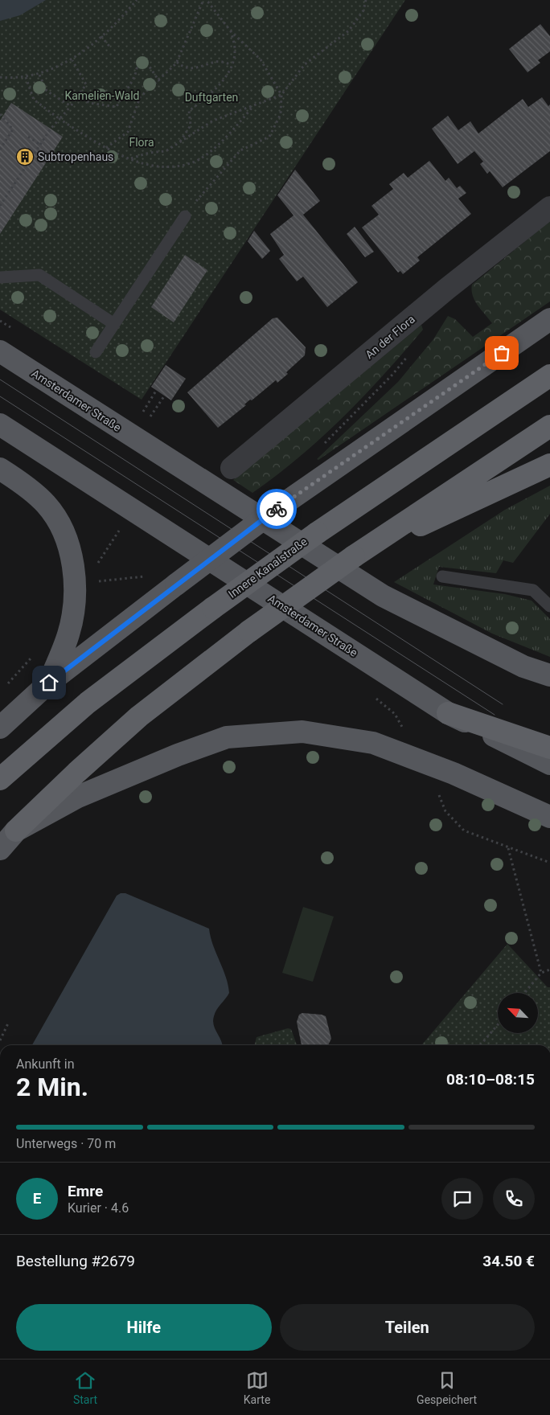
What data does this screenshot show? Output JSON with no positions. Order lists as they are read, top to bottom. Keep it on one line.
{"streets":{"highway":["Innere Kanalstraße"],"main road":["Amsterdamer Straße"],"street":["An der Flora"]},"parks":["Kamelien-Wald","Duftgarten","Flora"],"places":{"building":["Subtropenhaus"]},"north":"top left","page":{"heading":["2 Min.","Ankunft in","08:10–08:15"],"panel":["Emre","Kurier · 4.6","Bestellung #2679","34.50 €"],"bar":"Unterwegs · 70 m","round":"E","buttons":["Hilfe","Teilen"],"tabs":["Start","Karte","Gespeichert"]}}
